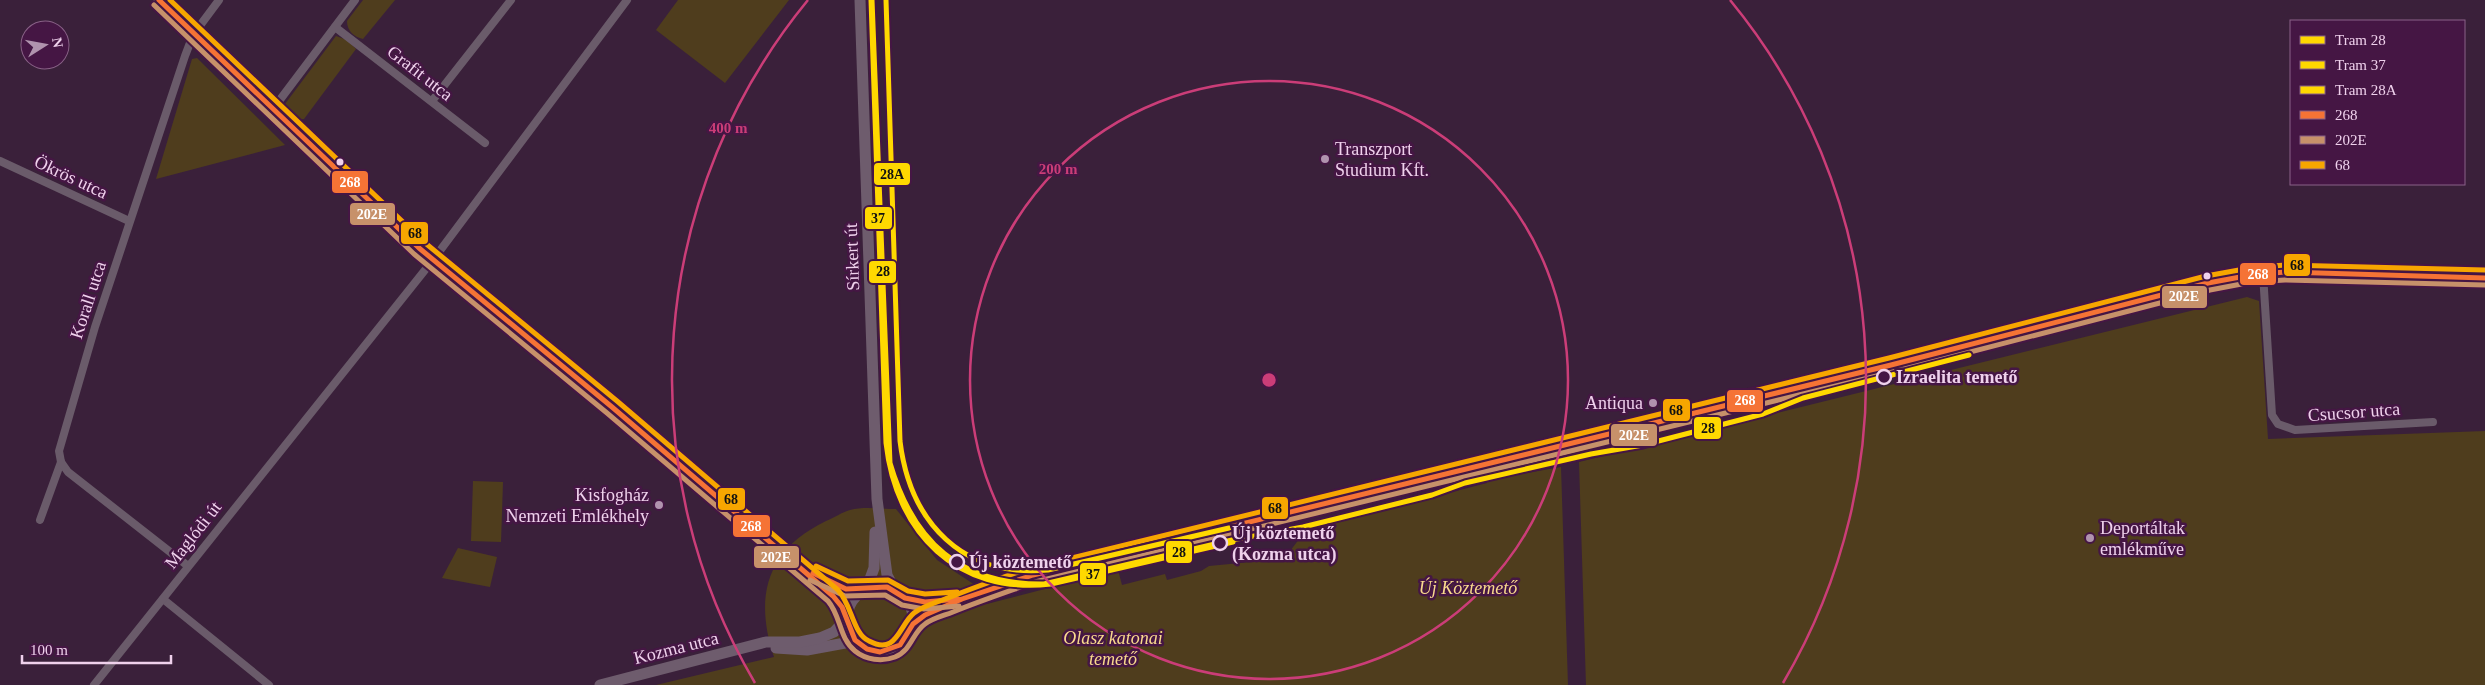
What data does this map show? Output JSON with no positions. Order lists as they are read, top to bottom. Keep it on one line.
{"streets":{"street":["Grafit utca","Ökrös utca","Sírkert út","Korall utca","Csucsor utca","Maglódi út","Kozma utca"]},"crossings":[["Ökrös utca","Korall utca"],["Sírkert út","Kozma utca"]],"parks":["Új Köztemető","Olasz katonai temető"],"places":["Transzport Studium Kft.","Izraelita temető","Antiqua","Kisfogház Nemzeti Emlékhely","Deportáltak emlékműve","Új köztemető (Kozma utca)","Új köztemető"],"lines":["tram line 28","tram line 37","tram line 28A","transit line 268","transit line 68","transit line 202E"],"legend":["Tram 28","Tram 37","Tram 28A","268","202E","68"],"scale_bar":"100 m","north":"right","rings":["400 m","200 m"]}
